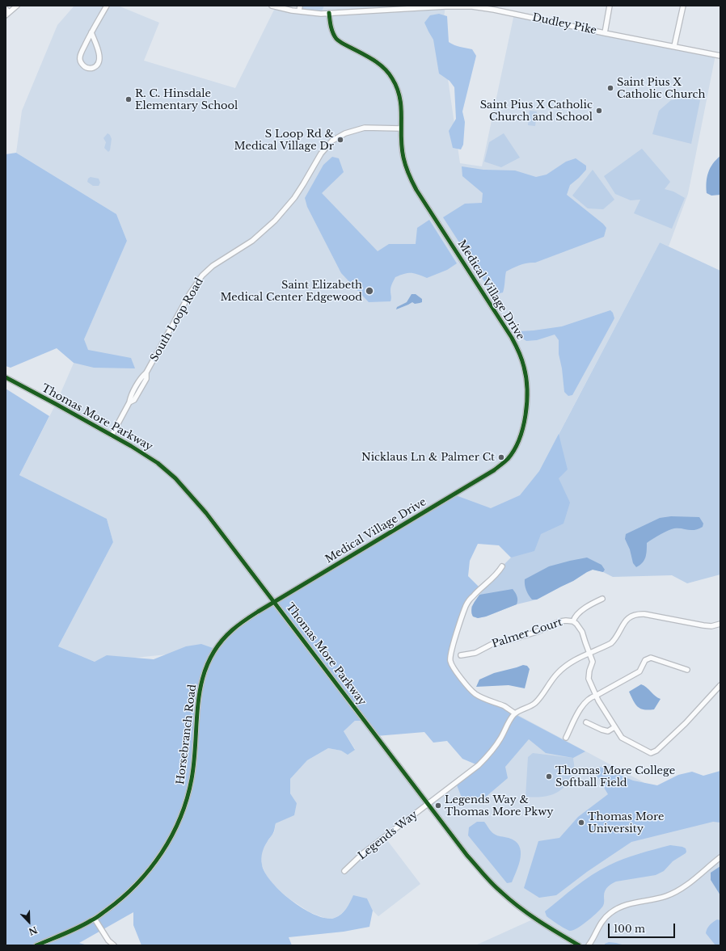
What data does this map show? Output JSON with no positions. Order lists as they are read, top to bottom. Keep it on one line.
{"streets":{"street":["Dudley Pike","Medical Village Drive","South Loop Road","Thomas More Parkway","Palmer Court","Horsebranch Road","Legends Way"]},"crossings":[["Dudley Pike","Medical Village Drive"],["Medical Village Drive","South Loop Road"],["Medical Village Drive","Thomas More Parkway"],["Medical Village Drive","Horsebranch Road"],["South Loop Road","Thomas More Parkway"],["Thomas More Parkway","Horsebranch Road"],["Thomas More Parkway","Legends Way"],["Palmer Court","Legends Way"]],"places":["Saint Pius X Catholic Church","R. C. Hinsdale Elementary School","Saint Pius X Catholic Church and School","S Loop Rd & Medical Village Dr","Saint Elizabeth Medical Center Edgewood","Nicklaus Ln & Palmer Ct","Thomas More College Softball Field","Legends Way & Thomas More Pkwy","Thomas More University"],"scale_bar":"100 m","north":"bottom right"}
